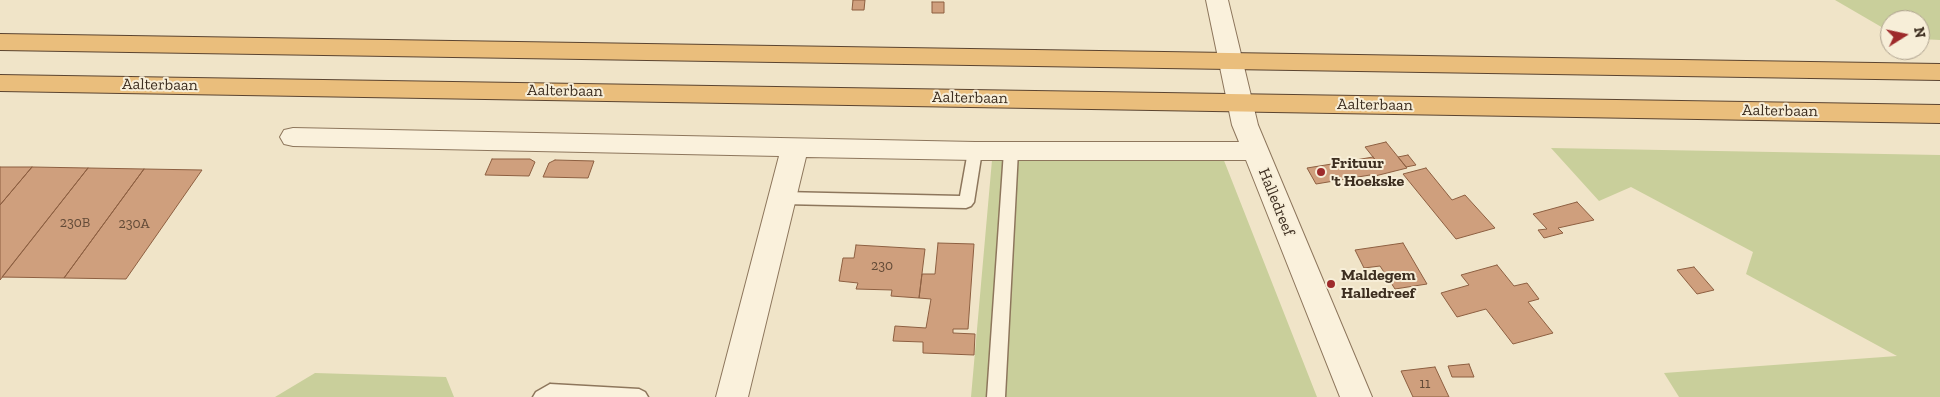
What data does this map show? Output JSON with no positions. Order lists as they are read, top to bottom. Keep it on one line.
{"streets":{"highway":["Aalterbaan"],"street":["Halledreef"]},"crossings":[["Aalterbaan","Halledreef"]],"places":["Frituur 't Hoekske","Maldegem Halledreef"],"house_numbers":["230B","230A","230","11"],"north":"right"}
